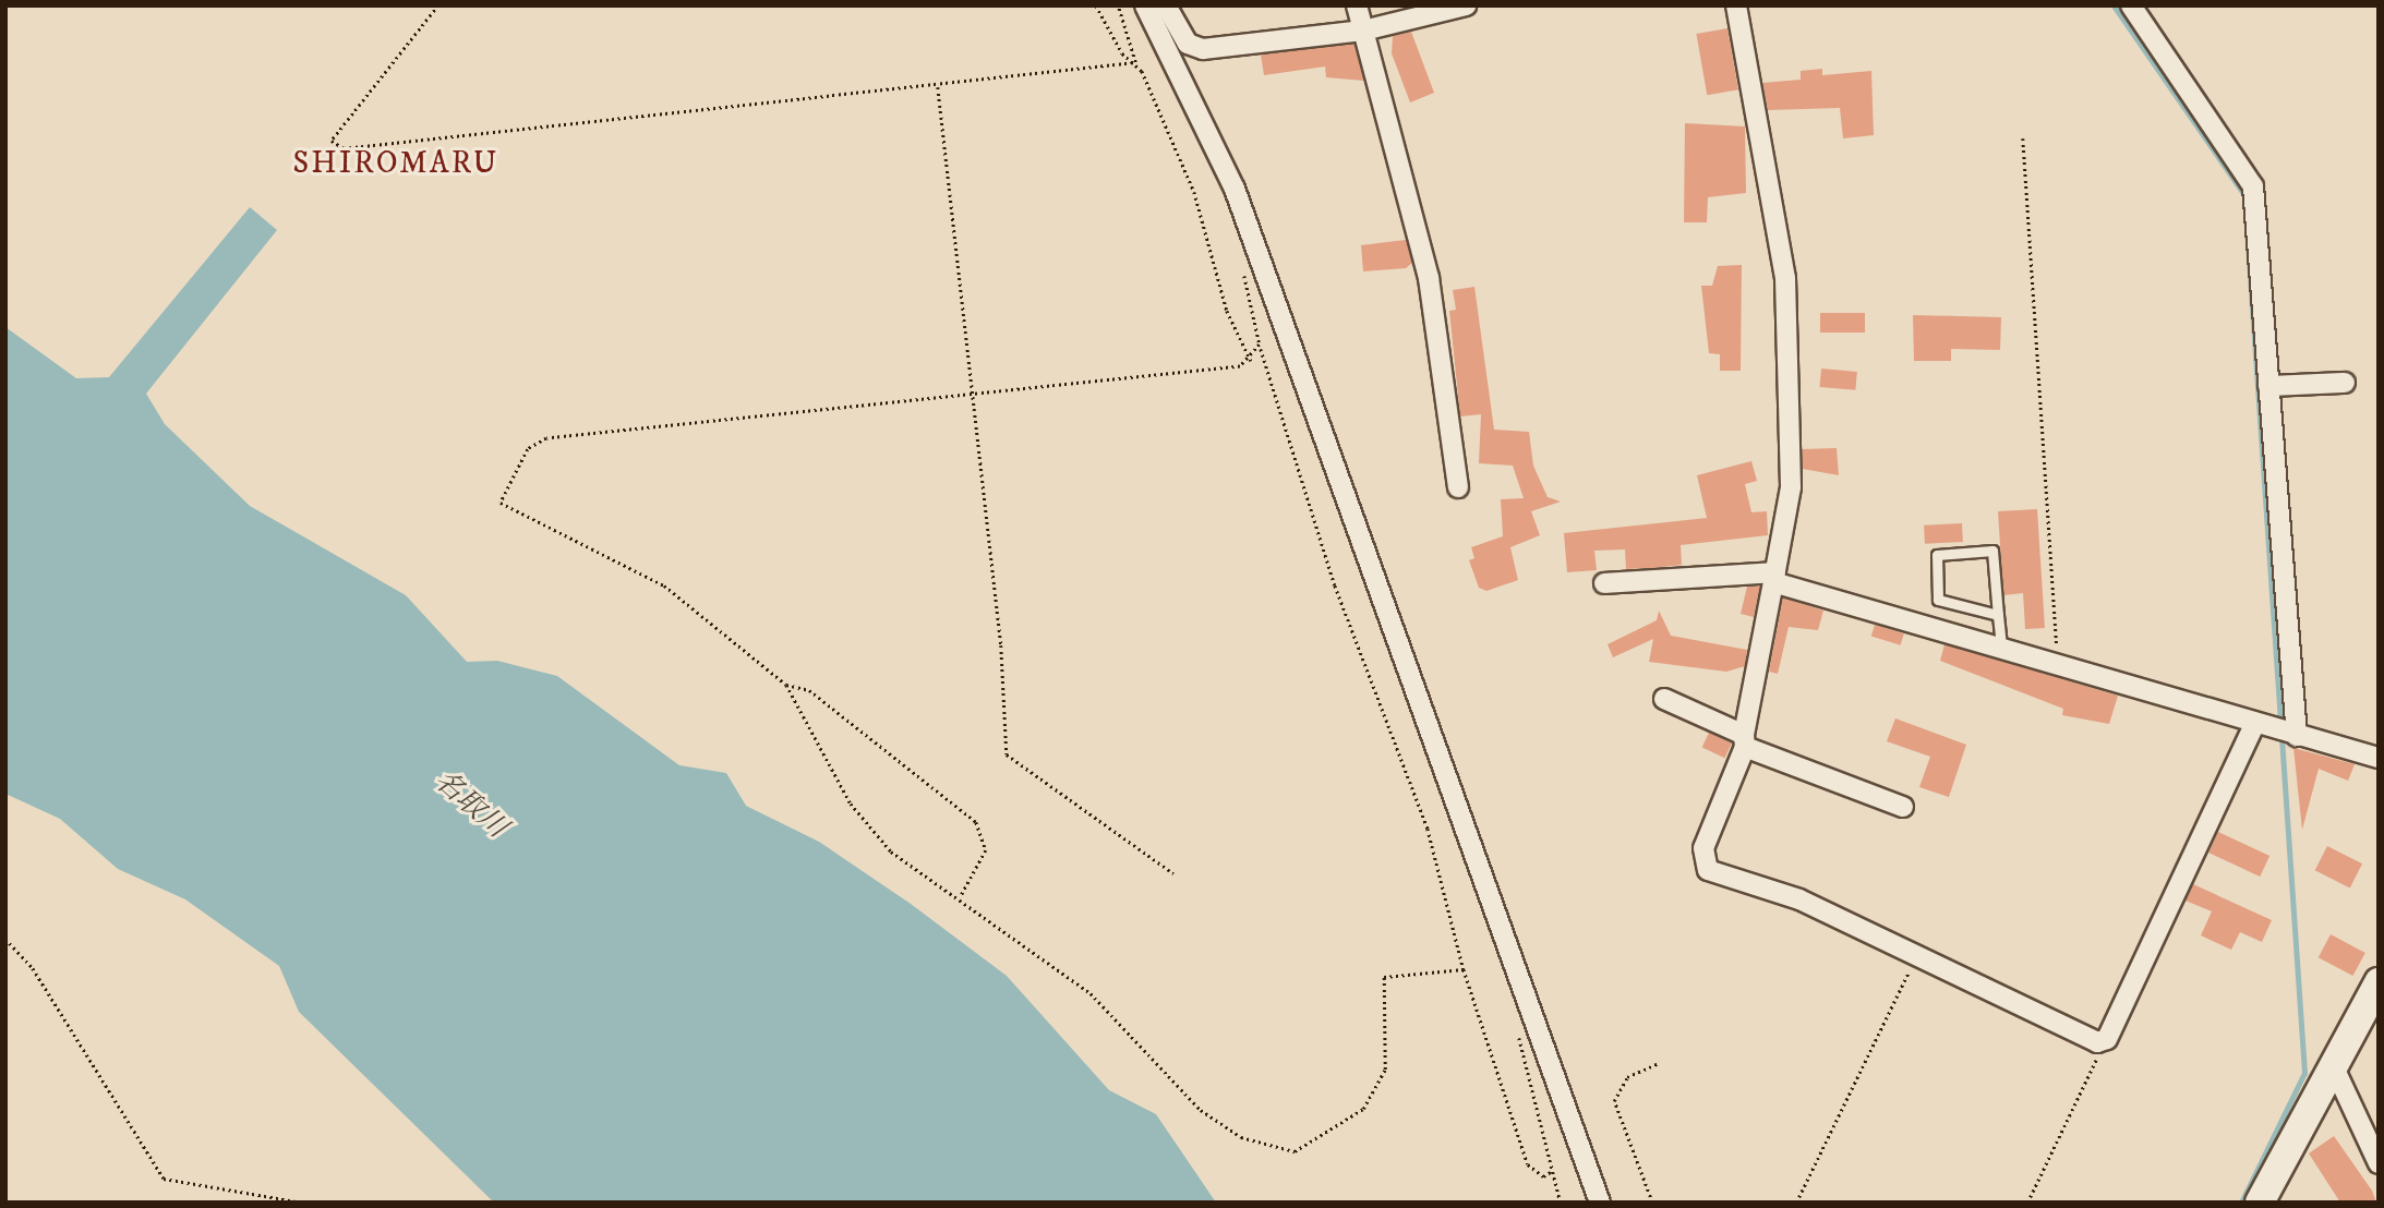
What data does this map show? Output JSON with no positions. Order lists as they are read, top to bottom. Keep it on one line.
{"districts":["SHIROMARU"],"water":["名取川"]}
